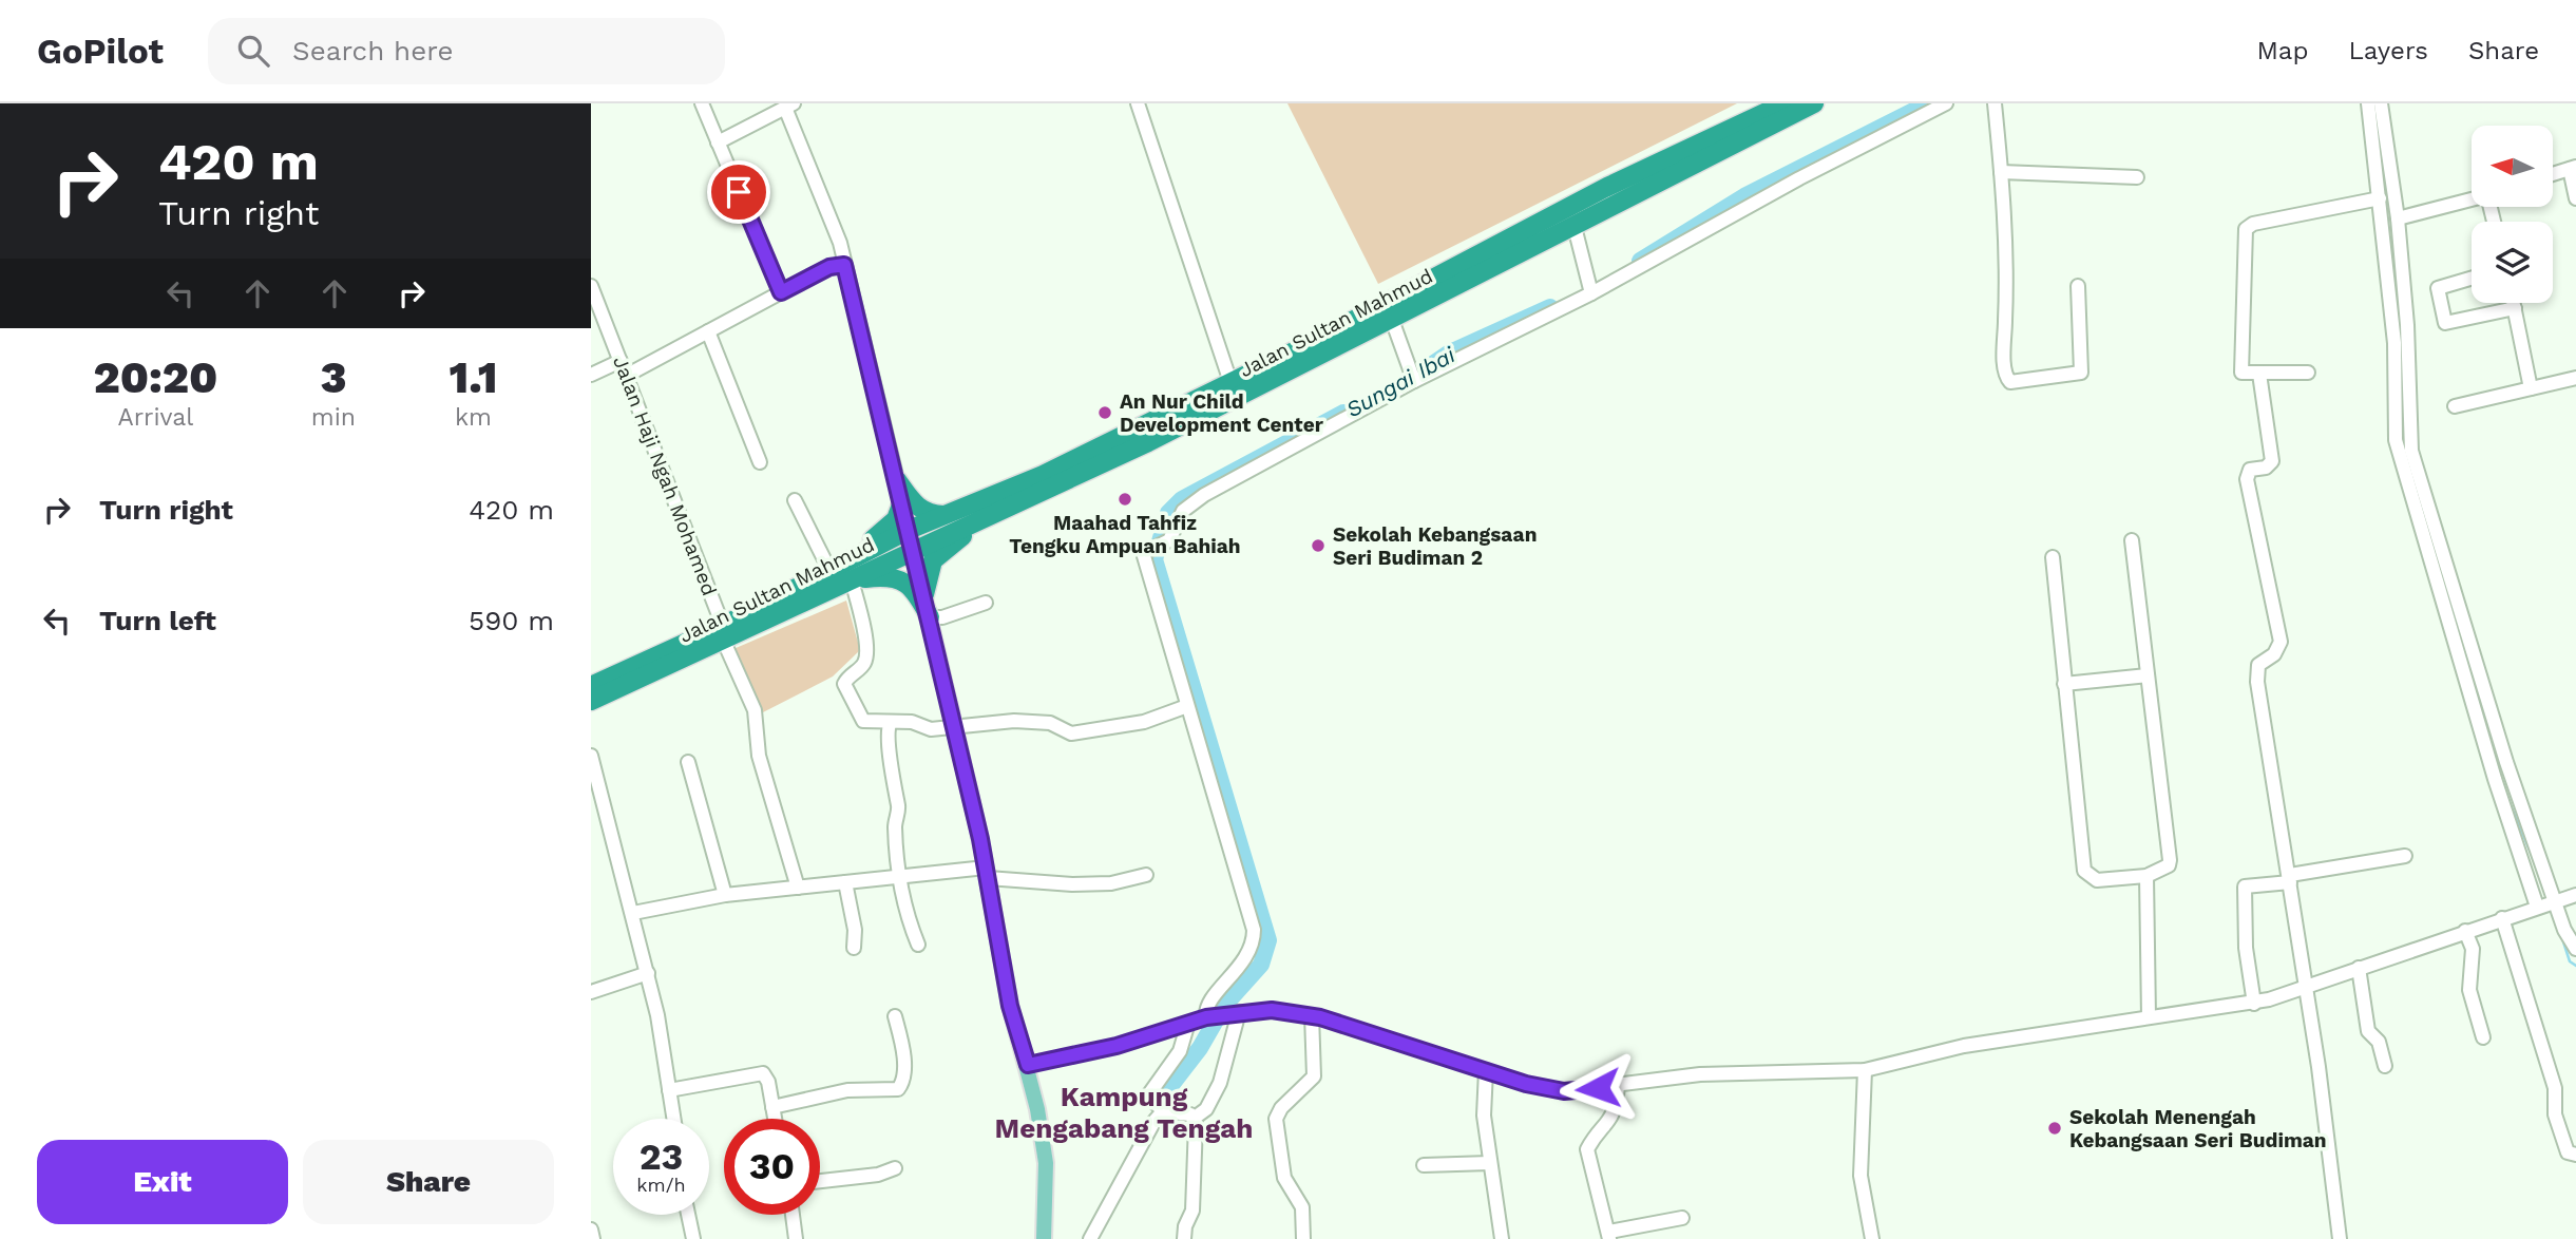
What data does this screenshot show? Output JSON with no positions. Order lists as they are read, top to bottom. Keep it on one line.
{"streets":{"highway":["Jalan Sultan Mahmud"],"street":["Jalan Haji Ngah Mohamed"]},"crossings":[["Jalan Sultan Mahmud","Jalan Haji Ngah Mohamed"]],"districts":["Kampung Mengabang Tengah"],"water":["Sungai Ibai"],"places":["An Nur Child Development Center","Maahad Tahfiz Tengku Ampuan Bahiah","Sekolah Kebangsaan Seri Budiman 2","Sekolah Menengah Kebangsaan Seri Budiman"],"north":"left","page":{"header":"GoPilot","search":"Search here","nav":["Map","Layers","Share"],"turn":["420 m","Turn right"],"eta":["20:20","Arrival","3","min","1.1","km"],"list":[{"name":"Turn right","value":"420 m"},{"name":"Turn left","value":"590 m"}],"speed":"23 km/h","limit":"30","buttons":["Exit","Share"]}}
